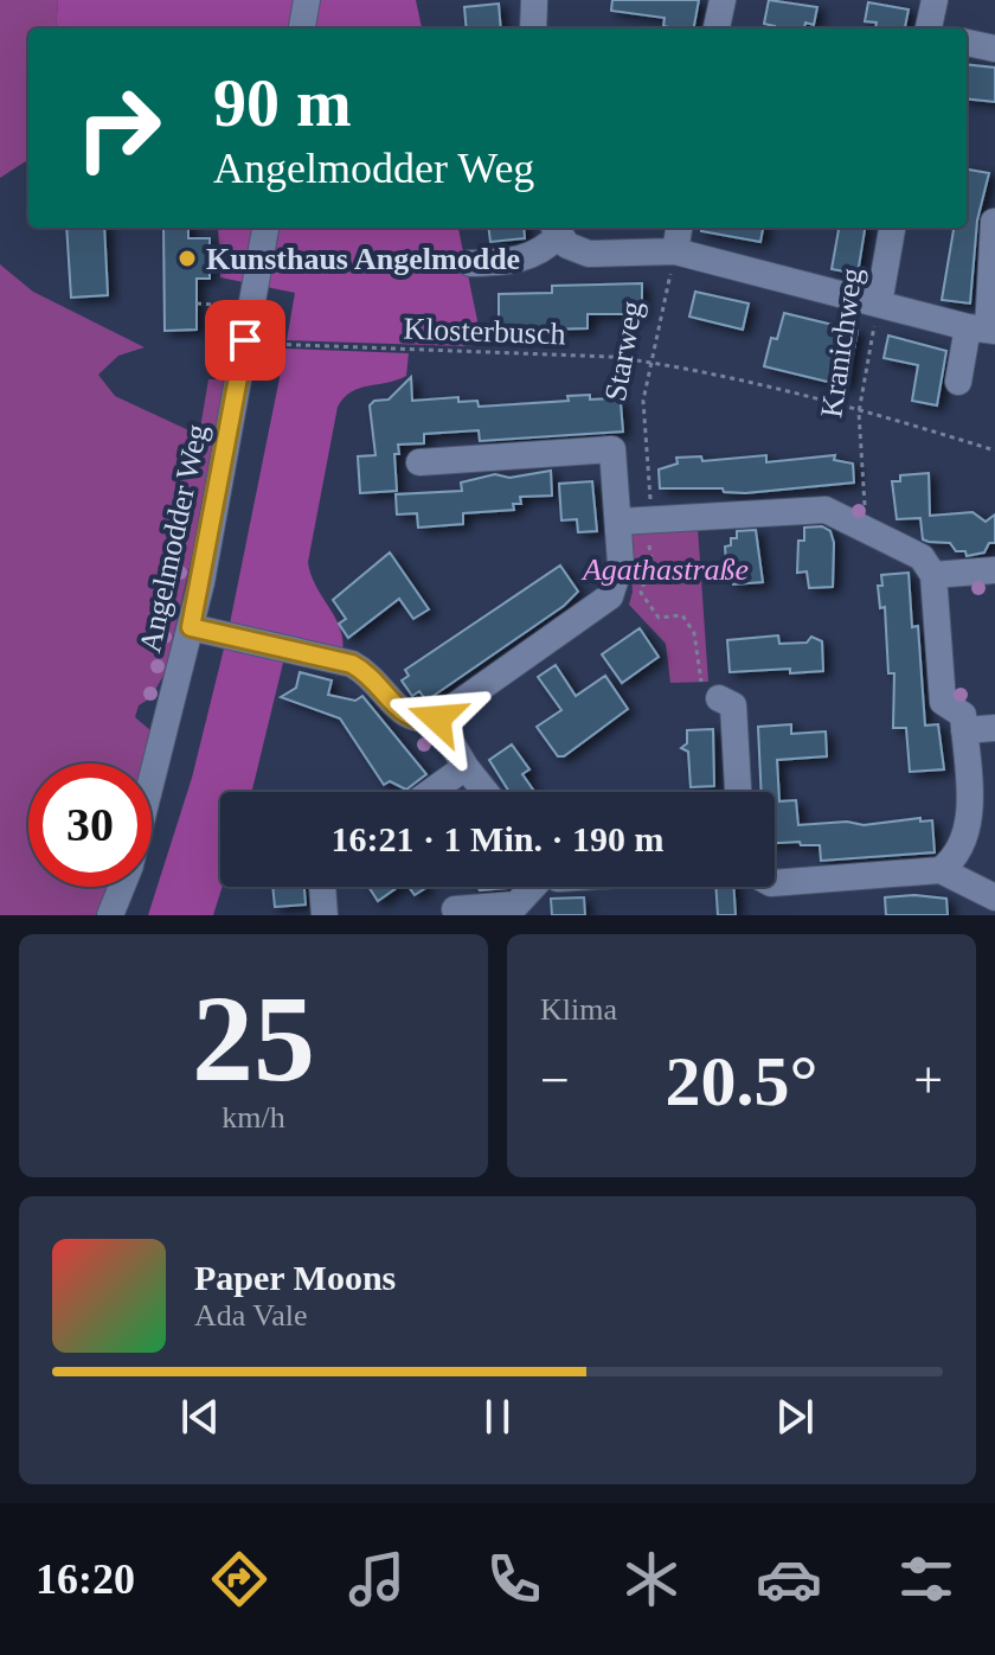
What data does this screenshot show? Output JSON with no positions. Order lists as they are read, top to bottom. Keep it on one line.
{"streets":{"street":["Kranichweg","Starweg","Angelmodder Weg"],"path":["Klosterbusch"]},"crossings":[["Klosterbusch","Kranichweg"],["Klosterbusch","Starweg"],["Klosterbusch","Angelmodder Weg"]],"parks":["Agathastraße"],"places":["Kunsthaus Angelmodde"],"page":{"turn":["90 m","Angelmodder Weg"],"limit":"30","trip":"16:21 · 1 Min. · 190 m","tile":[["25","km/h"],"Klima"],"heat":["−","20.5°","+"],"song":["Paper Moons","Ada Vale"],"tabs":"16:20"}}
